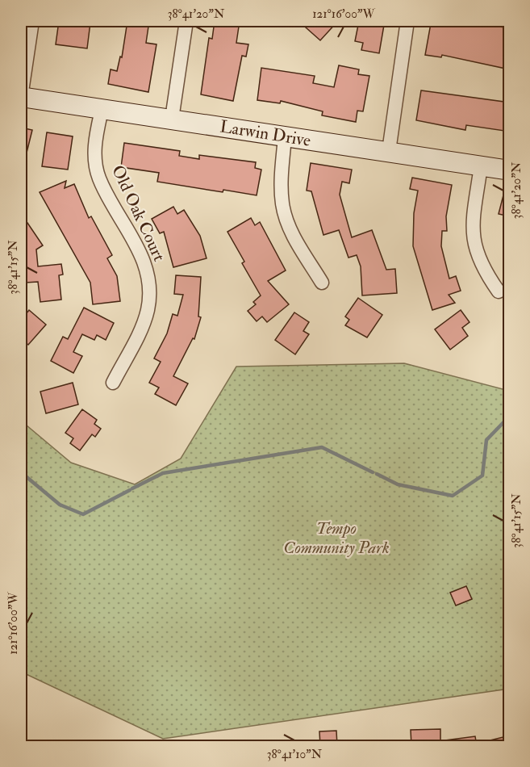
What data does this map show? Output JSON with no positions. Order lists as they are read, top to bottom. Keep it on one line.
{"streets":{"street":["Larwin Drive","Old Oak Court"]},"crossings":[["Larwin Drive","Old Oak Court"]],"parks":["Tempo Community Park"],"coordinates":["38°41'20\"N","121°16'00\"W","38°41'15\"N","38°41'10\"N"]}
